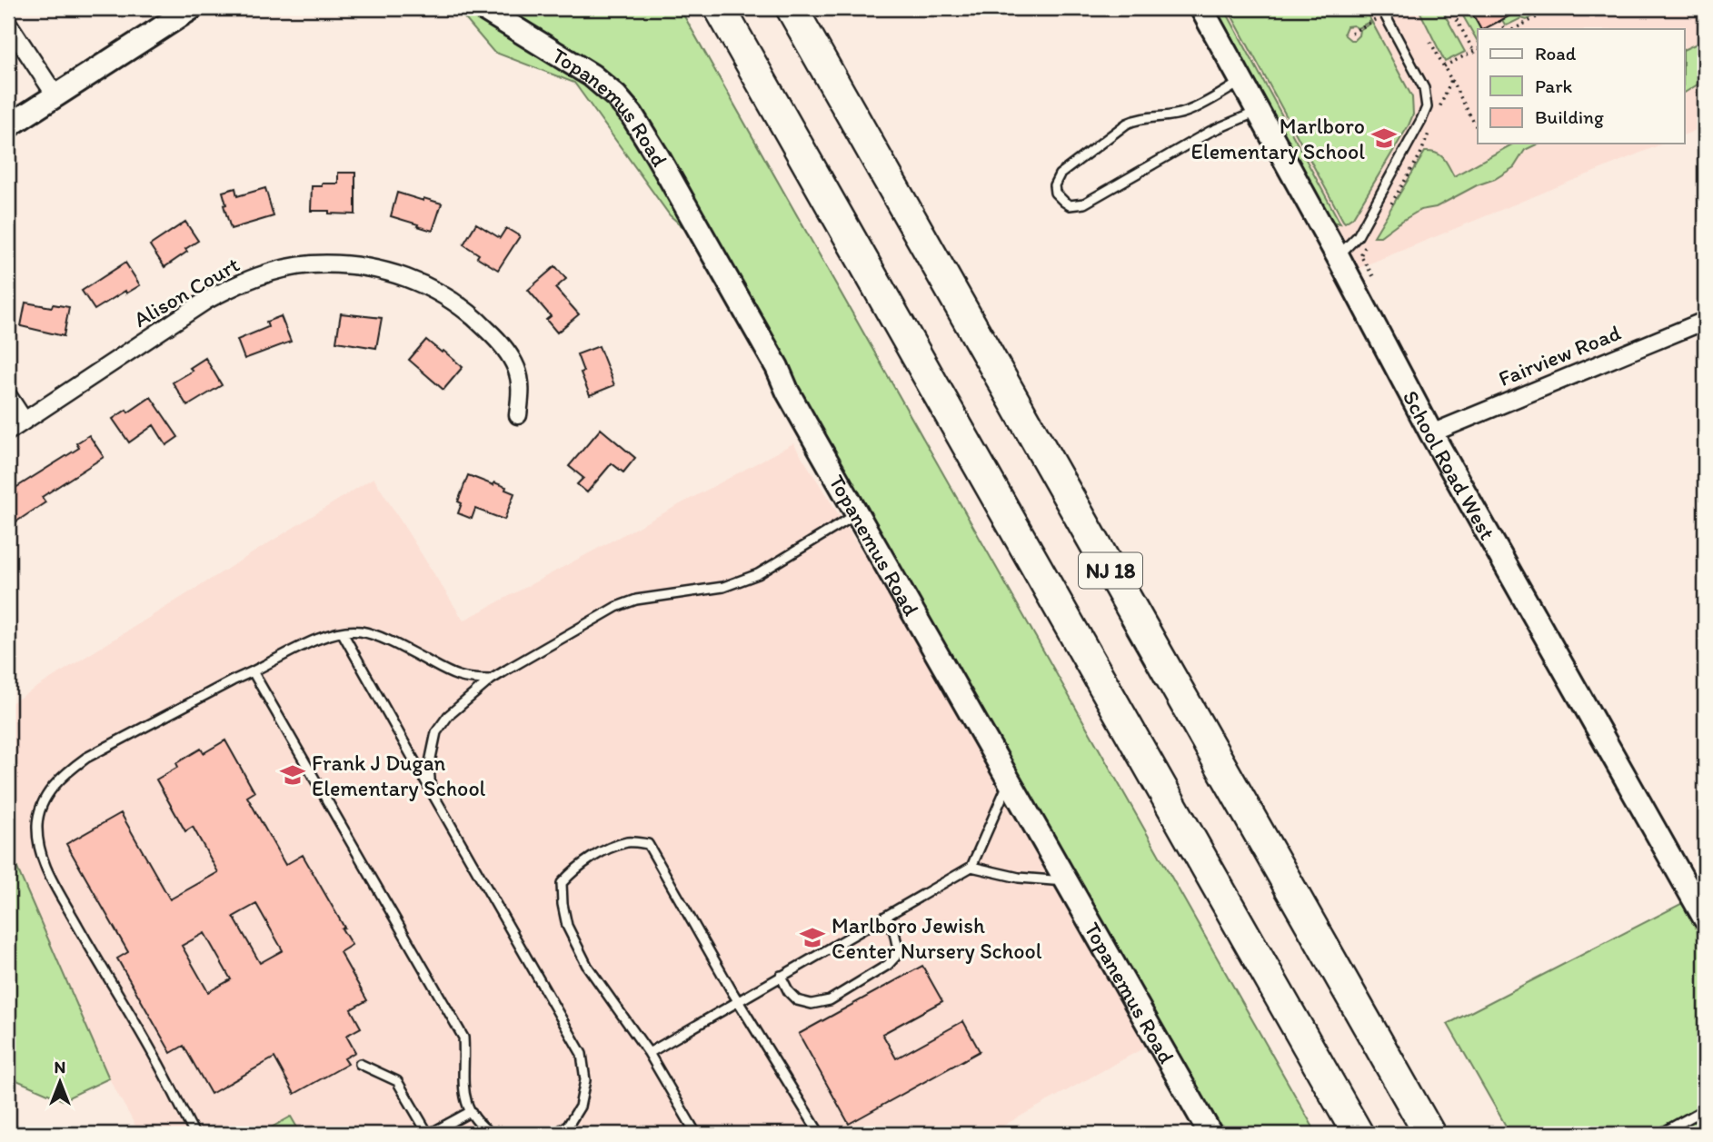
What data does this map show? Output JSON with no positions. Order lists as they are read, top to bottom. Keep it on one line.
{"streets":{"highway":["NJ 18"],"street":["Topanemus Road","Alison Court","Fairview Road","School Road West"]},"crossings":[["Fairview Road","School Road West"]],"places":{"school or university":["Marlboro Elementary School","Frank J Dugan Elementary School","Marlboro Jewish Center Nursery School"]},"legend":["Road","Park","Building"],"north":"top"}
